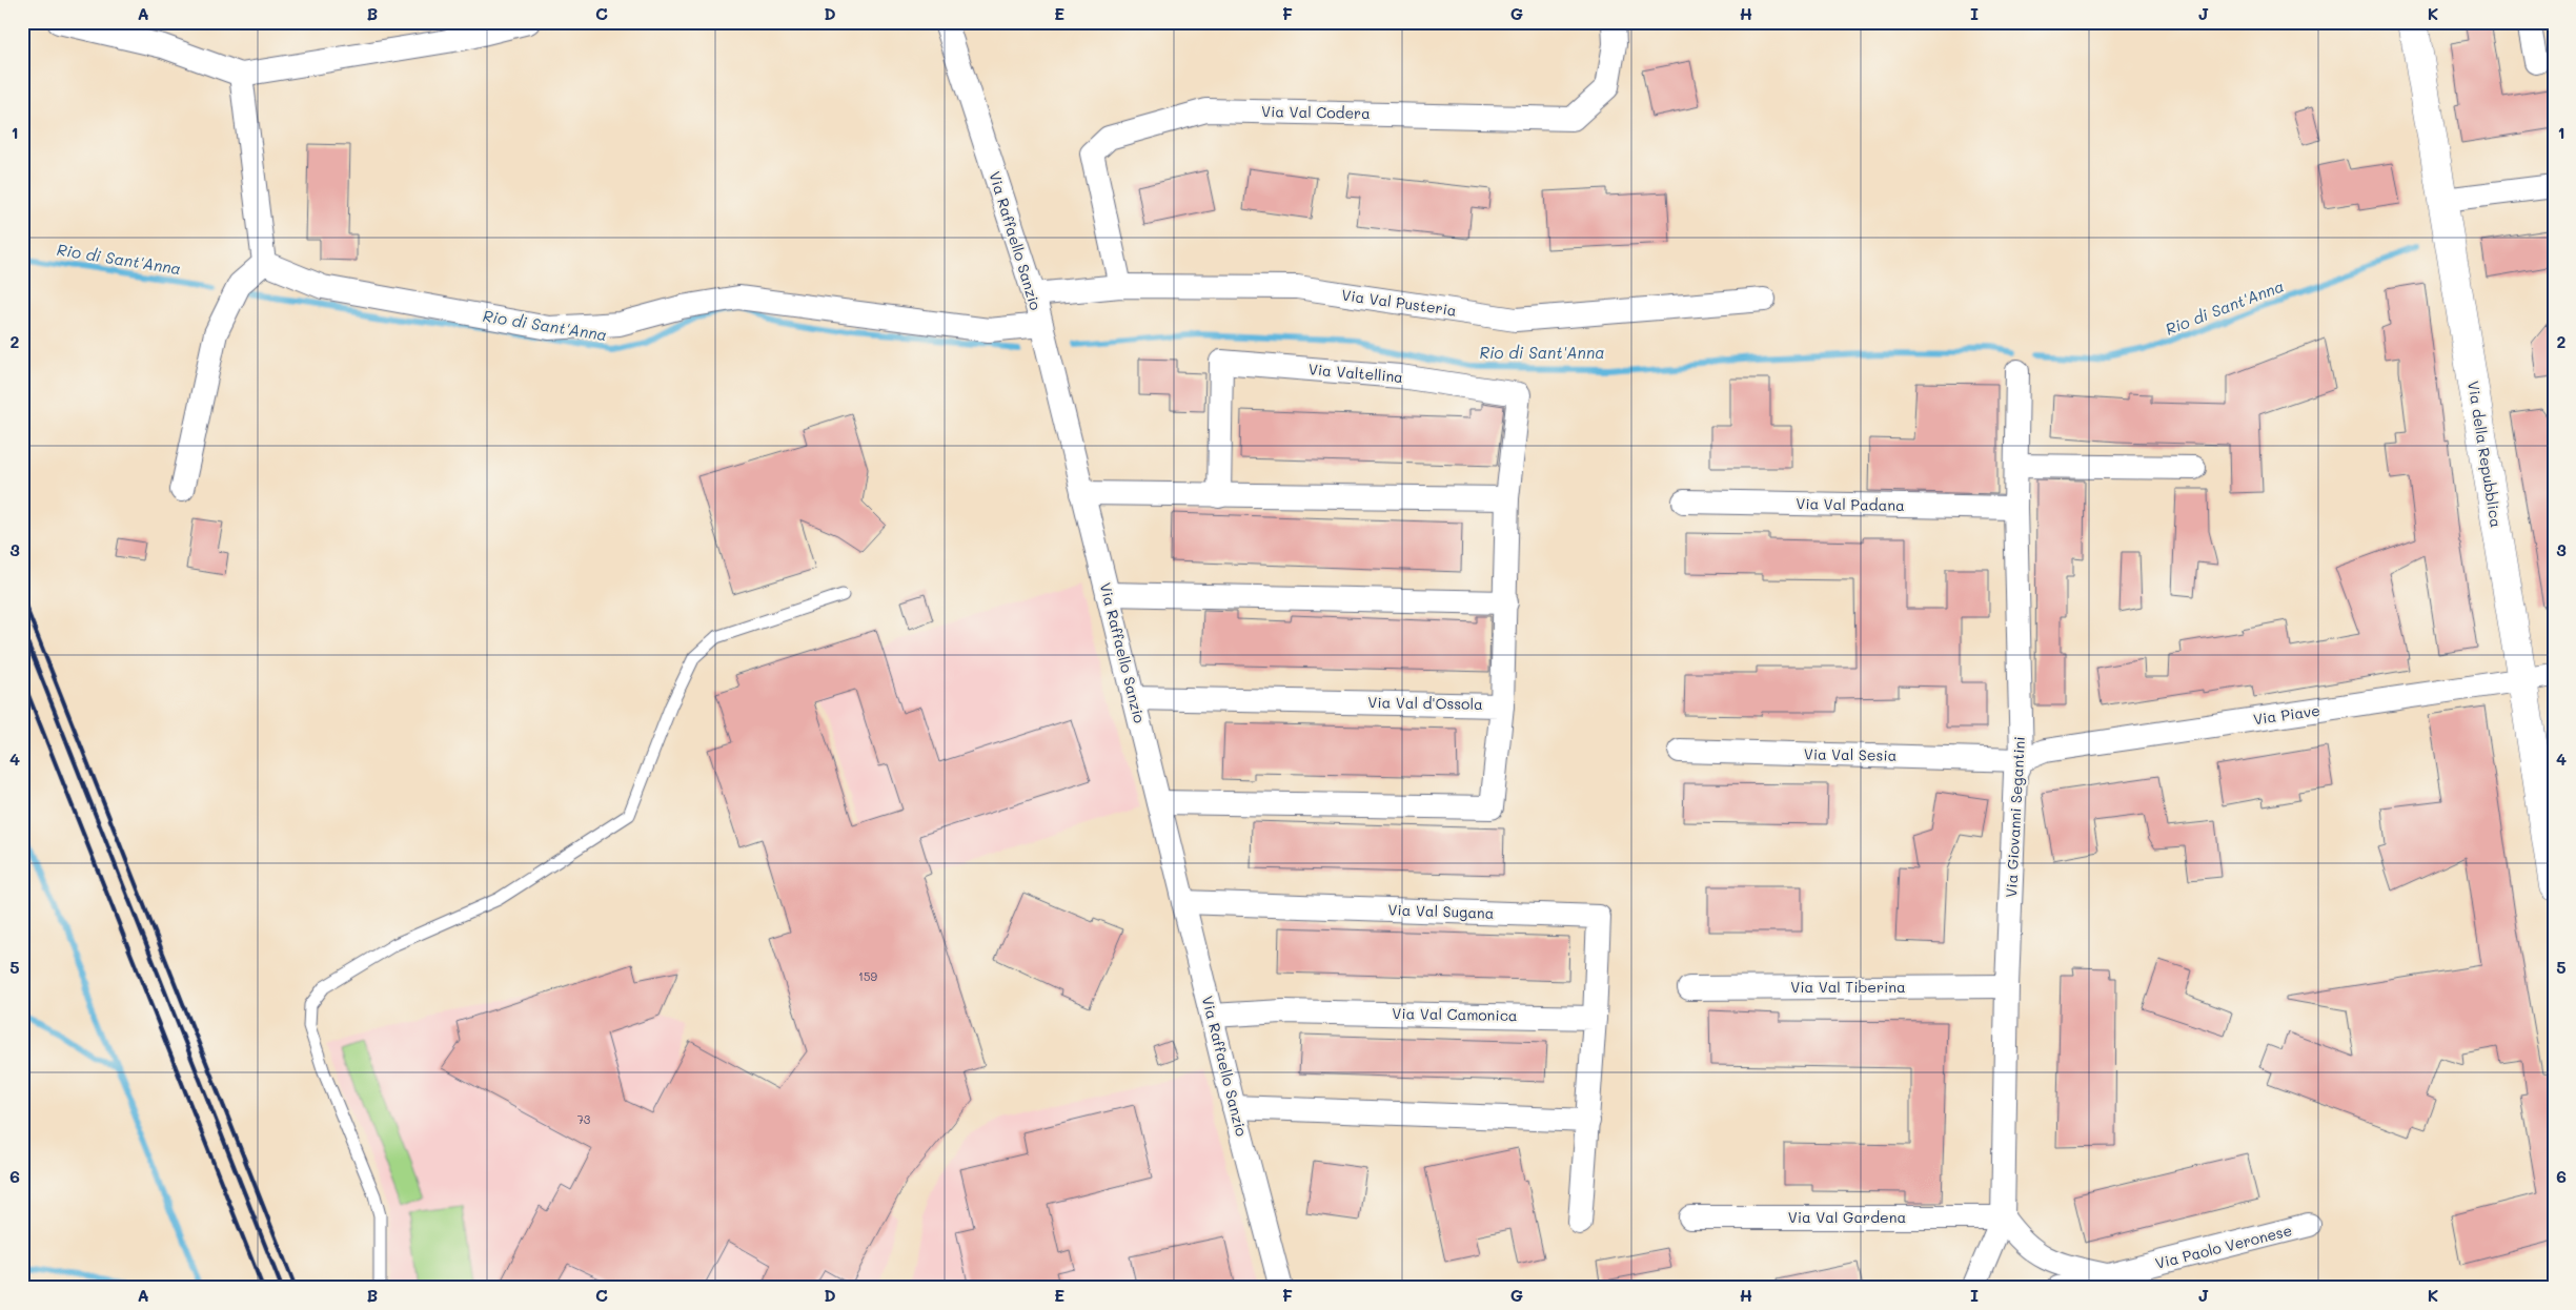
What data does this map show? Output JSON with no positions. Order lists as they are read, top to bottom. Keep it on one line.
{"streets":{"main road":["Via della Repubblica"],"street":["Via Val Codera","Via Raffaello Sanzio","Via Val Pusteria","Via Valtellina","Via Val Padana","Via Val d'Ossola","Via Piave","Via Val Sesia","Via Giovanni Segantini","Via Val Sugana","Via Val Tiberina","Via Val Camonica","Via Val Gardena","Via Paolo Veronese"]},"crossings":[["Via Val Codera","Via Val Pusteria"],["Via Raffaello Sanzio","Via Val Pusteria"],["Via Raffaello Sanzio","Via Val d'Ossola"],["Via Raffaello Sanzio","Via Val Sugana"],["Via Raffaello Sanzio","Via Val Camonica"],["Via Valtellina","Via Val d'Ossola"],["Via della Repubblica","Via Piave"],["Via Val Padana","Via Giovanni Segantini"],["Via Piave","Via Val Sesia"],["Via Piave","Via Giovanni Segantini"],["Via Val Sesia","Via Giovanni Segantini"],["Via Giovanni Segantini","Via Val Tiberina"],["Via Giovanni Segantini","Via Val Gardena"],["Via Giovanni Segantini","Via Paolo Veronese"],["Via Val Sugana","Via Val Camonica"],["Via Val Gardena","Via Paolo Veronese"]],"water":["Rio di Sant'Anna"],"house_numbers":["159","73"],"grid":{"columns":["A","B","C","D","E","F","G","H","I","J","K"],"rows":["1","2","3","4","5","6"]}}
